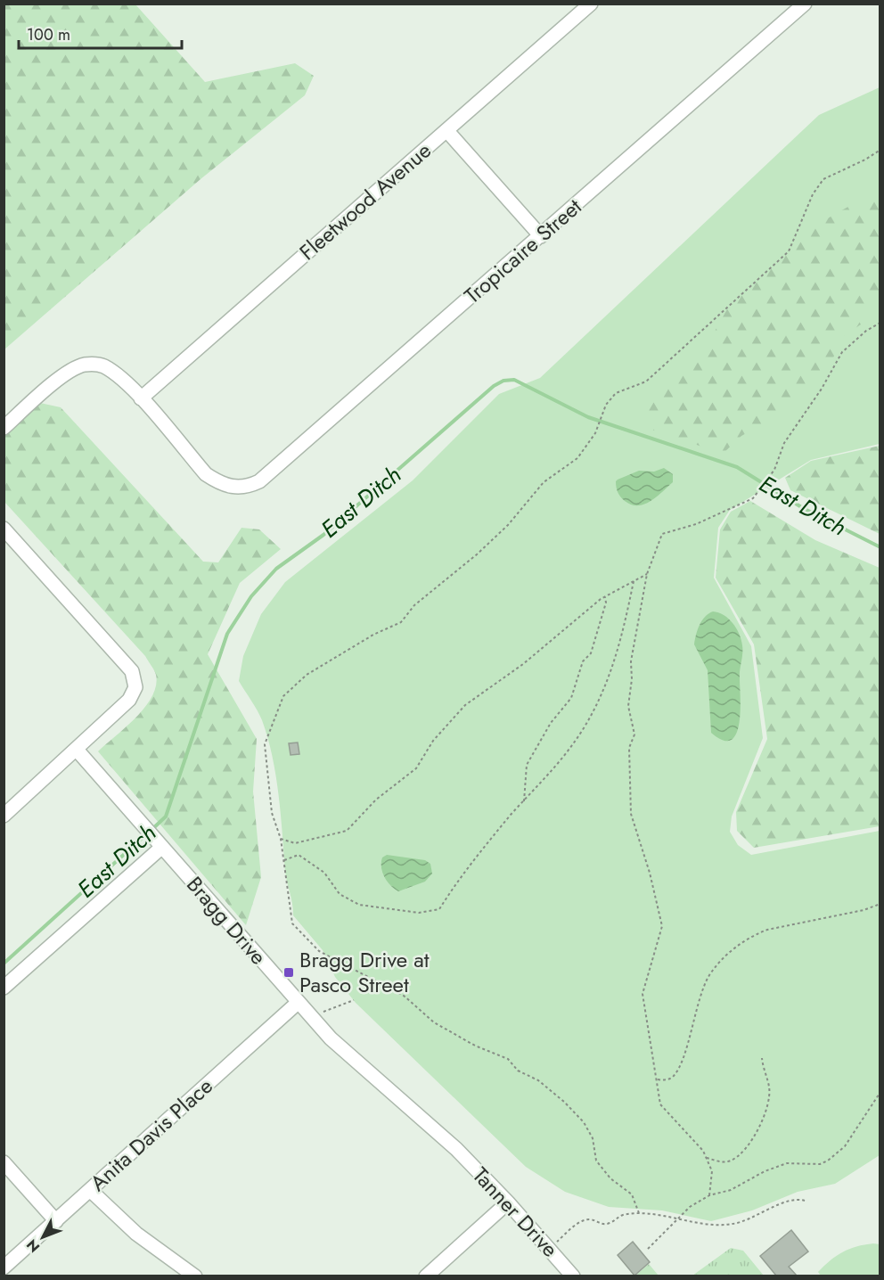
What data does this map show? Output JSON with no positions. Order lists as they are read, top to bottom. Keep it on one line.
{"streets":{"street":["Fleetwood Avenue","Tropicaire Street","Bragg Drive","Anita Davis Place","Tanner Drive"]},"crossings":[["Fleetwood Avenue","Tropicaire Street"],["Bragg Drive","Anita Davis Place"],["Bragg Drive","Tanner Drive"]],"water":["East Ditch"],"places":{"transit":["Bragg Drive at Pasco Street"]},"scale_bar":"100 m","north":"bottom left"}
